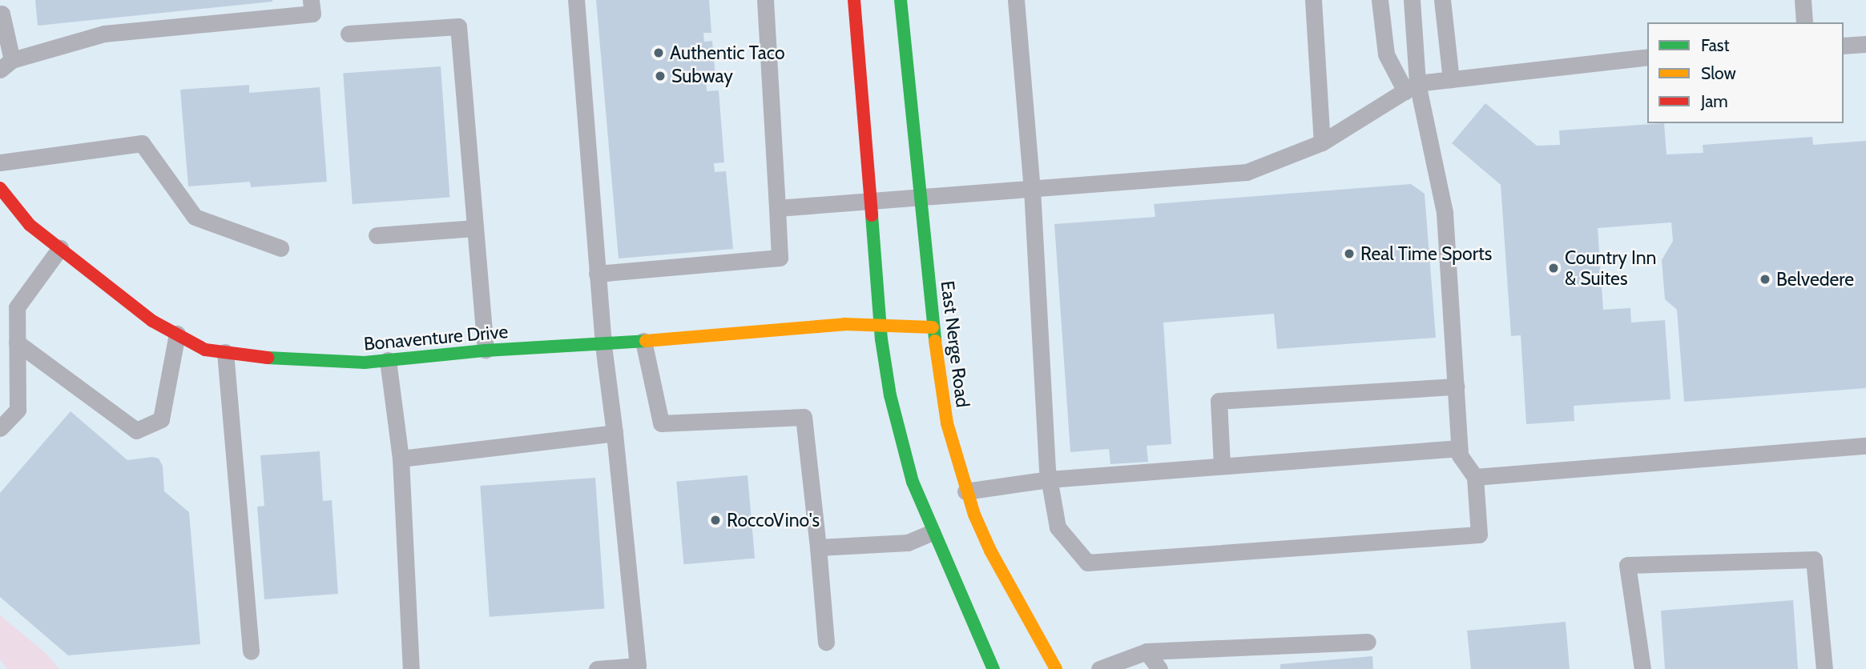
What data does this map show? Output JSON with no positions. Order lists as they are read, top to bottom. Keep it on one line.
{"streets":{"main road":["Bonaventure Drive","East Nerge Road"]},"crossings":[["Bonaventure Drive","East Nerge Road"]],"places":["Authentic Taco","Subway","Real Time Sports","Country Inn & Suites","Belvedere","RoccoVino's"],"legend":["Fast","Slow","Jam"]}
